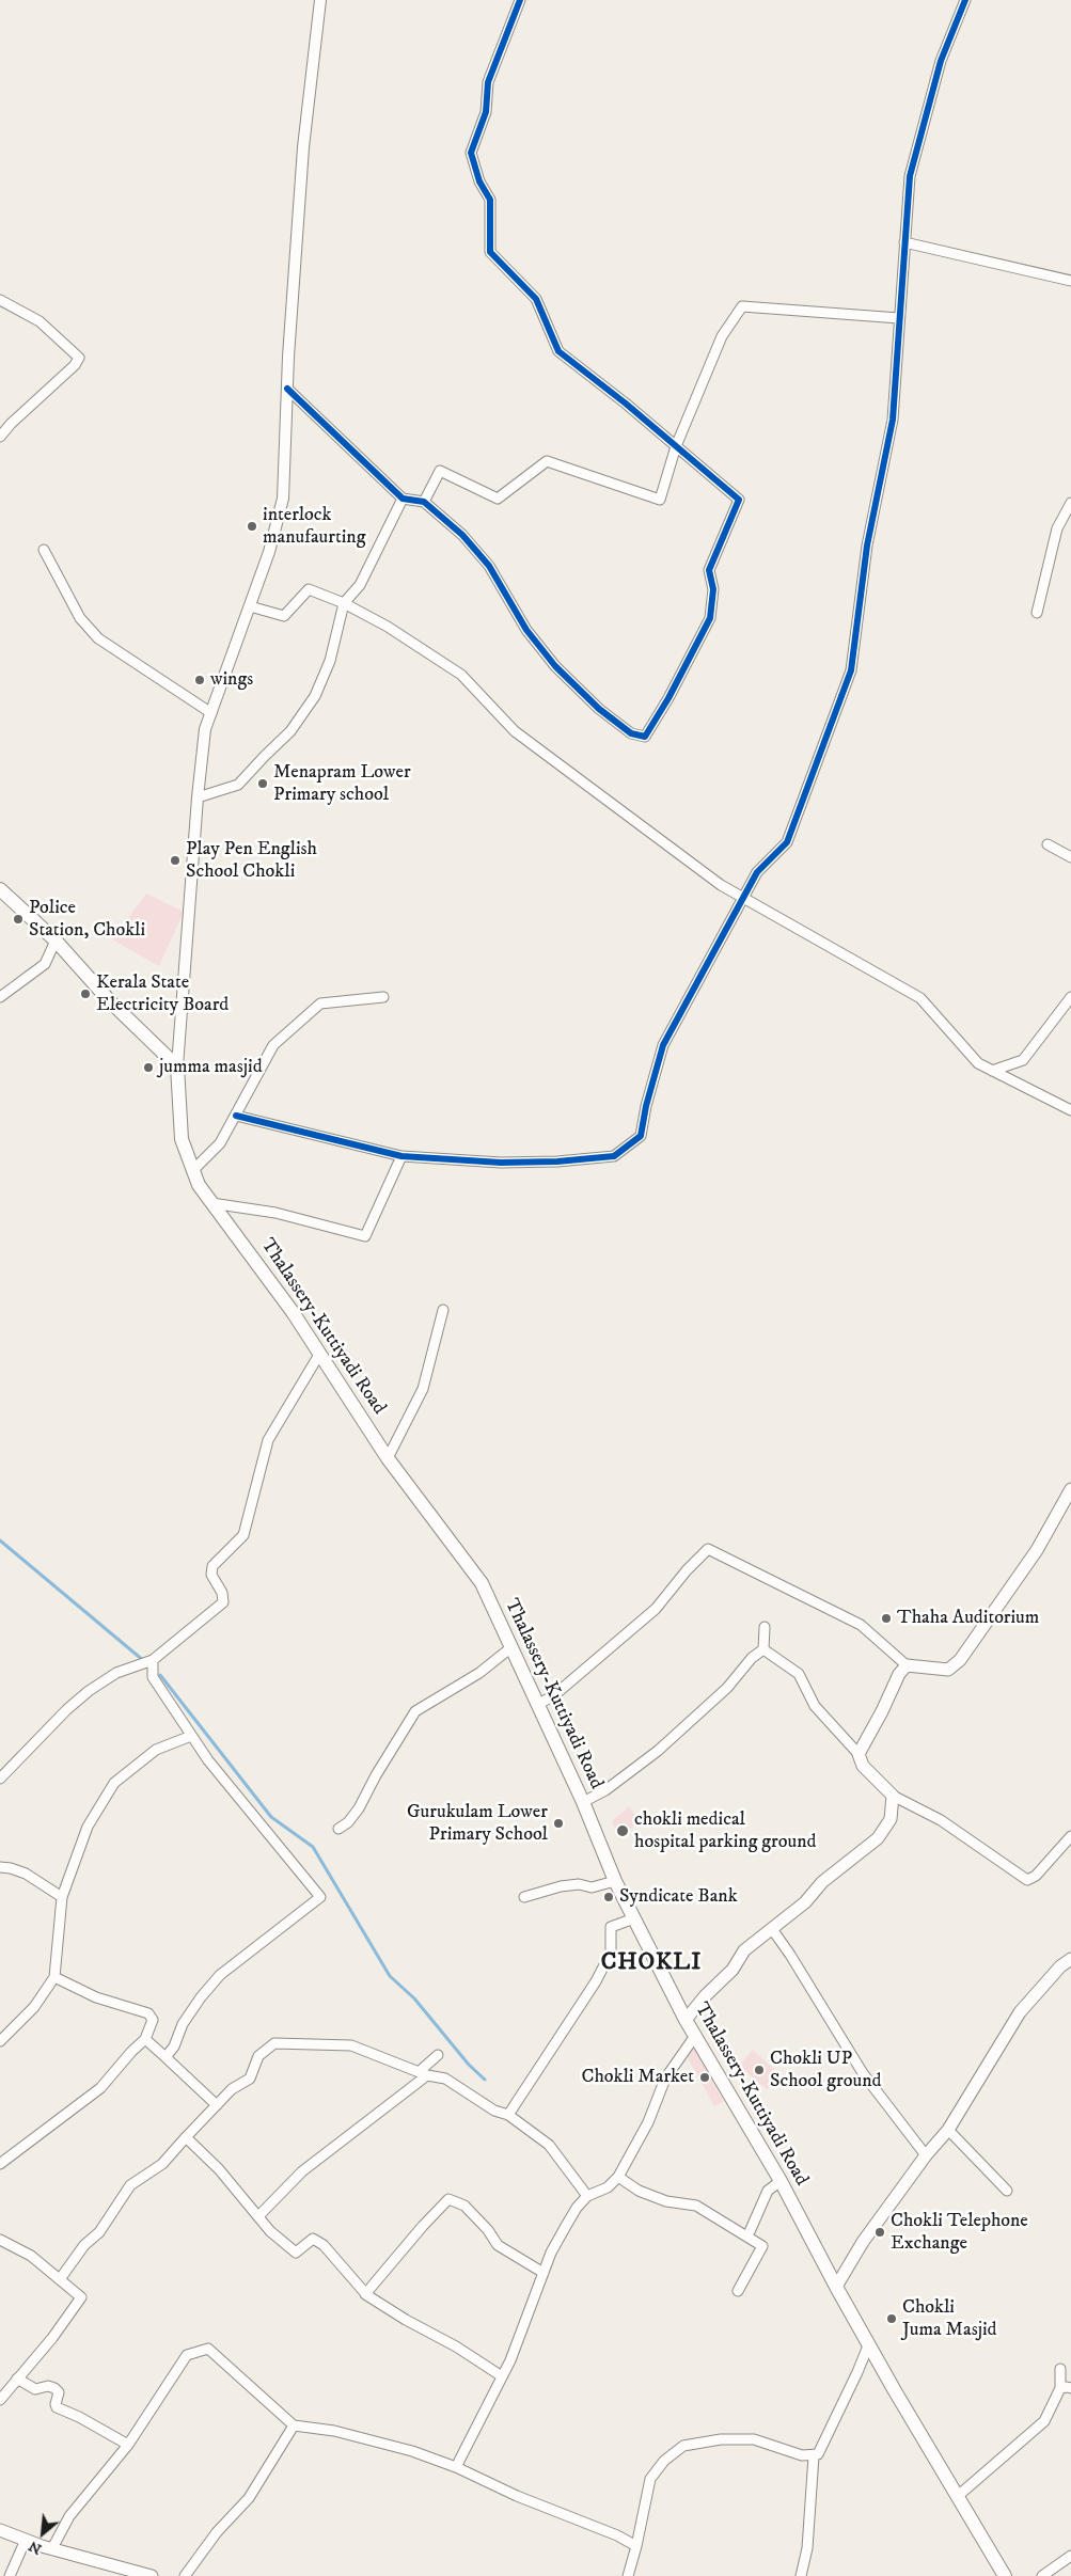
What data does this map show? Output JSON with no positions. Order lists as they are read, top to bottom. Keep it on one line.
{"streets":{"main road":["Thalassery-Kuttiyadi Road"]},"districts":["CHOKLI"],"places":["interlock manufaurting","wings","Menapram Lower Primary school","Play Pen English School Chokli","Police Station, Chokli","Kerala State Electricity Board","jumma masjid","Thaha Auditorium","Gurukulam Lower Primary School","chokli medical hospital parking ground","Syndicate Bank","Chokli UP School ground","Chokli Market","Chokli Telephone Exchange","Chokli Juma Masjid"],"north":"bottom left"}
